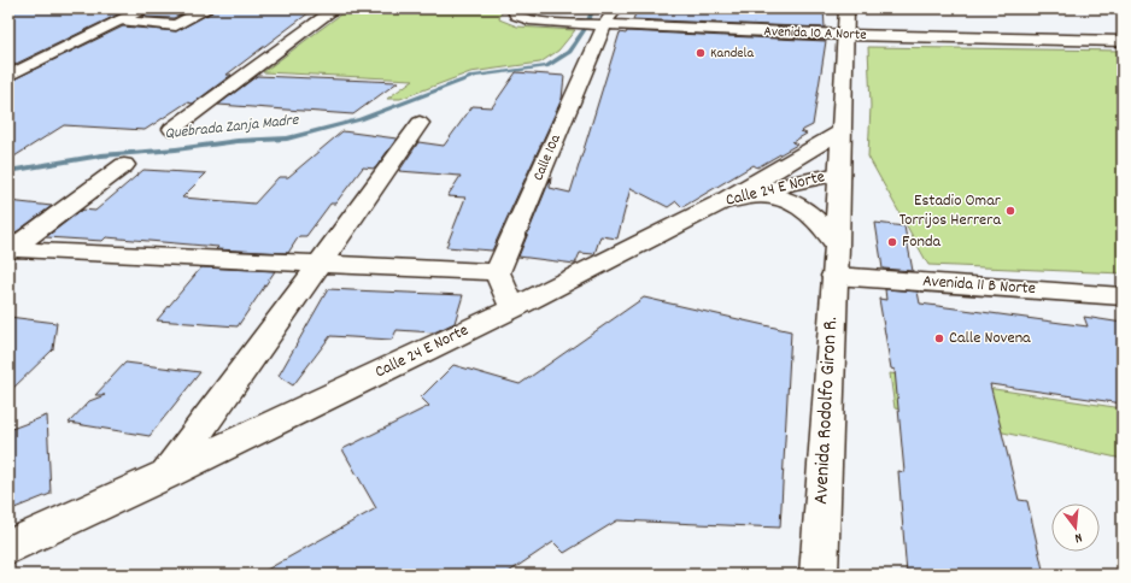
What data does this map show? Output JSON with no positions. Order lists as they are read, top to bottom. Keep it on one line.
{"streets":{"street":["Avenida 10 A Norte","Calle 10a","Calle 24 E Norte","Avenida 11 B Norte","Avenida Rodolfo Giron R."]},"crossings":[["Avenida 10 A Norte","Calle 10a"],["Calle 24 E Norte","Avenida Rodolfo Giron R."],["Avenida 11 B Norte","Avenida Rodolfo Giron R."]],"water":["Quebrada Zanja Madre"],"places":["Kandela","Estadio Omar Torrijos Herrera","Fonda","Calle Novena"],"north":"bottom"}
